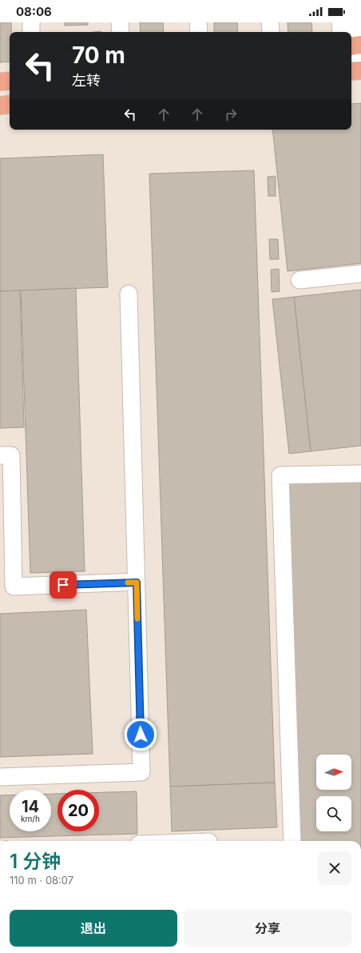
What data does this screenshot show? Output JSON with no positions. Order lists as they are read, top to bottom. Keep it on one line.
{"north":"right","page":{"status":"08:06","turn":["70 m","左转"],"speed":"14 km/h","limit":"20","heading":["1 分钟","110 m · 08:07"],"buttons":["退出","分享"]}}
